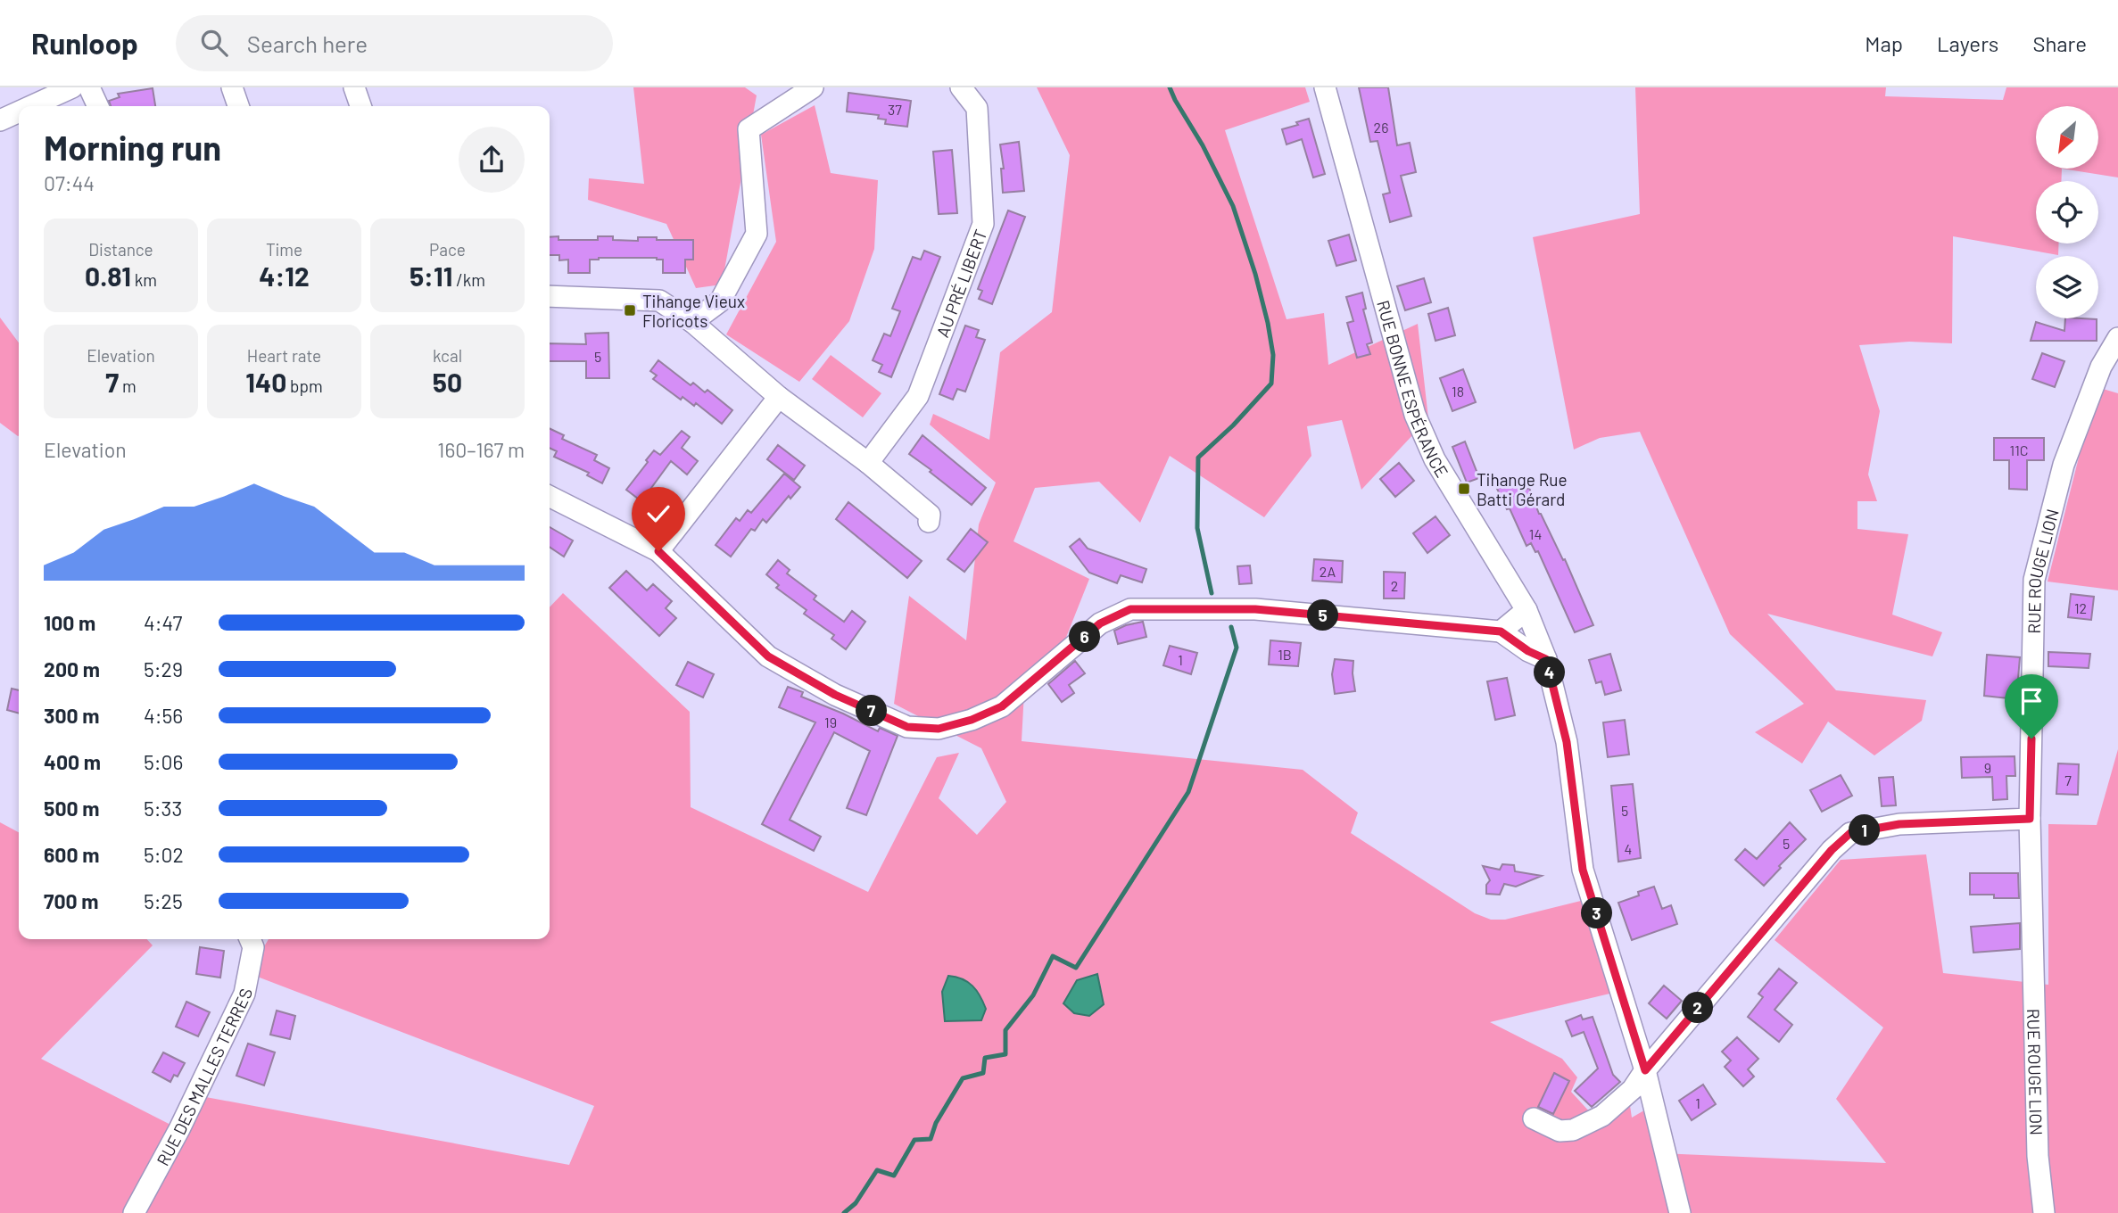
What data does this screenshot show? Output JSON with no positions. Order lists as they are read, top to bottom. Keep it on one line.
{"streets":{"street":["AU PRÉ LIBERT","RUE BONNE ESPÉRANCE","RUE ROUGE LION","RUE DES MALLES TERRES"]},"places":{"transit":["Tihange Vieux Floricots","Tihange Rue Batti Gérard"]},"house_numbers":["37","26","5","18","11C","14","2A","2","12","1B","1","19","9","7","5","5","4","1"],"north":"bottom left","page":{"header":"Runloop","search":"Search here","nav":["Map","Layers","Share"],"heading":["Morning run","07:44"],"stats":[["Distance","0.81 km"],["Time","4:12"],["Pace","5:11 /km"],["Elevation","7 m"],["Heart rate","140 bpm"],["kcal","50"]],"chart":["Elevation","160–167 m"],"pins":["5","6","4","7","1","3","2"],"list":[{"name":"100 m","note":"4:47"},{"name":"200 m","note":"5:29"},{"name":"300 m","note":"4:56"},{"name":"400 m","note":"5:06"},{"name":"500 m","note":"5:33"},{"name":"600 m","note":"5:02"},{"name":"700 m","note":"5:25"}]}}
